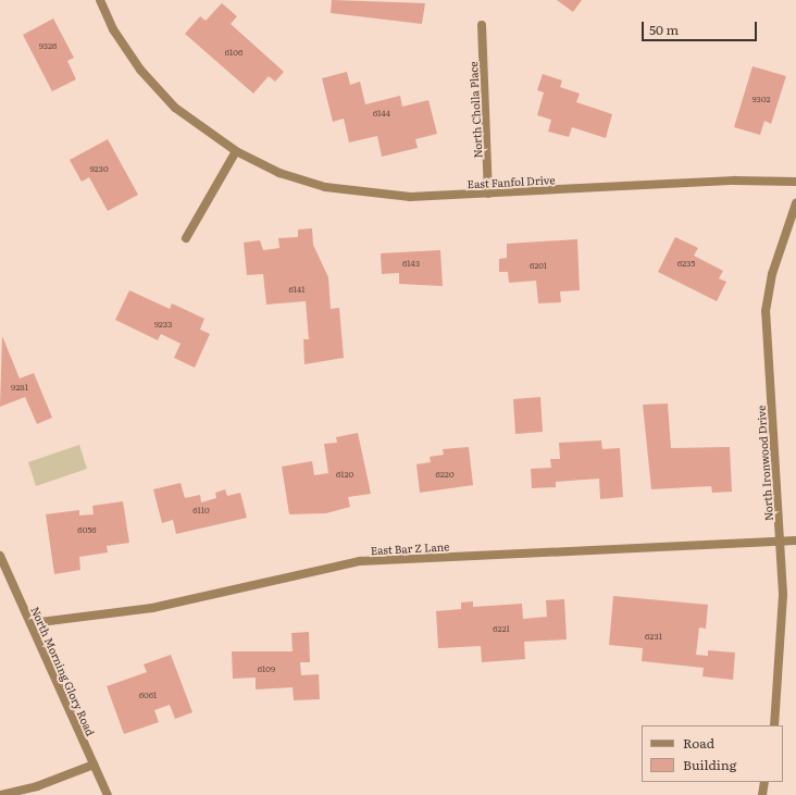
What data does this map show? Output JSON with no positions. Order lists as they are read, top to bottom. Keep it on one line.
{"streets":{"street":["North Cholla Place","East Fanfol Drive","North Ironwood Drive","East Bar Z Lane","North Morning Glory Road"]},"crossings":[["North Cholla Place","East Fanfol Drive"],["North Ironwood Drive","East Bar Z Lane"],["East Bar Z Lane","North Morning Glory Road"]],"house_numbers":["9326","6106","9302","6144","9230","6143","6235","6201","6141","9233","9281","6120","6220","6110","6056","6221","6231","6109","6061"],"legend":["Road","Building"],"scale_bar":"50 m"}
